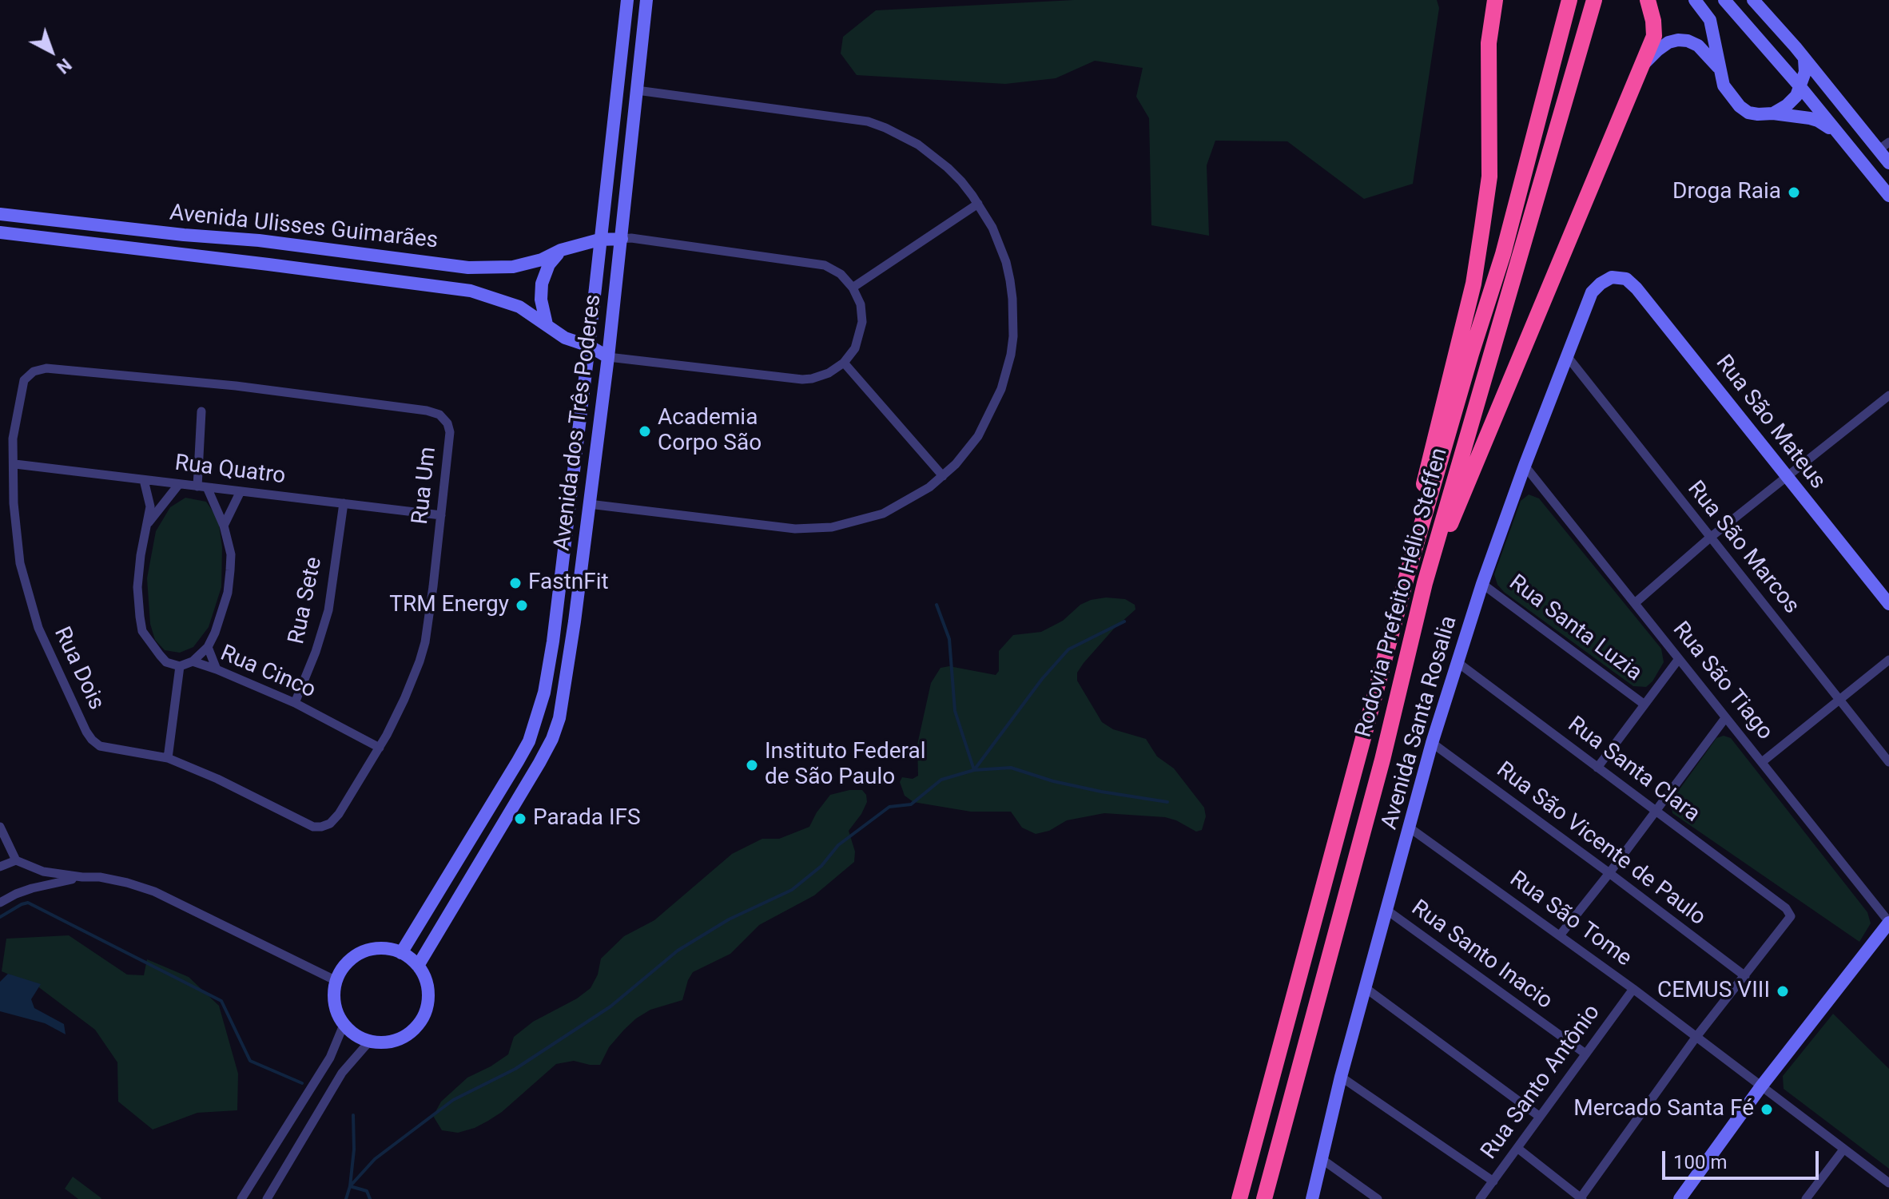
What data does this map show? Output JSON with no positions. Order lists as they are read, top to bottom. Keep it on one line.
{"streets":{"highway":["Rodovia Prefeito Hélio Steffen"],"street":["Avenida Ulisses Guimarães","Avenida dos Três Poderes","Rua São Mateus","Rua Quatro","Rua Um","Rua São Marcos","Rua Sete","Rua Santa Luzia","Rua Dois","Rua Cinco","Rua São Tiago","Avenida Santa Rosalia","Rua Santa Clara","Rua São Vicente de Paulo","Rua São Tome","Rua Santo Inacio","Rua Santo Antônio"]},"crossings":[["Avenida Ulisses Guimarães","Avenida dos Três Poderes"],["Rua São Mateus","Avenida Santa Rosalia"],["Rua Quatro","Rua Um"],["Rua Quatro","Rua Sete"],["Rua Quatro","Rua Dois"],["Rua Um","Rua Dois"],["Rua Um","Rua Cinco"],["Rua São Marcos","Avenida Santa Rosalia"],["Rua Sete","Rua Cinco"],["Rua Santa Luzia","Avenida Santa Rosalia"],["Rua São Tiago","Avenida Santa Rosalia"],["Avenida Santa Rosalia","Rua Santa Clara"],["Avenida Santa Rosalia","Rua São Vicente de Paulo"],["Avenida Santa Rosalia","Rua São Tome"],["Avenida Santa Rosalia","Rua Santo Inacio"],["Rua Santa Clara","Rua São Vicente de Paulo"],["Rua São Tome","Rua Santo Antônio"],["Rua Santo Inacio","Rua Santo Antônio"]],"places":["Droga Raia","Academia Corpo São","FastnFit","TRM Energy","Instituto Federal de São Paulo","Parada IFS","CEMUS VIII","Mercado Santa Fé"],"scale_bar":"100 m","north":"bottom right"}
